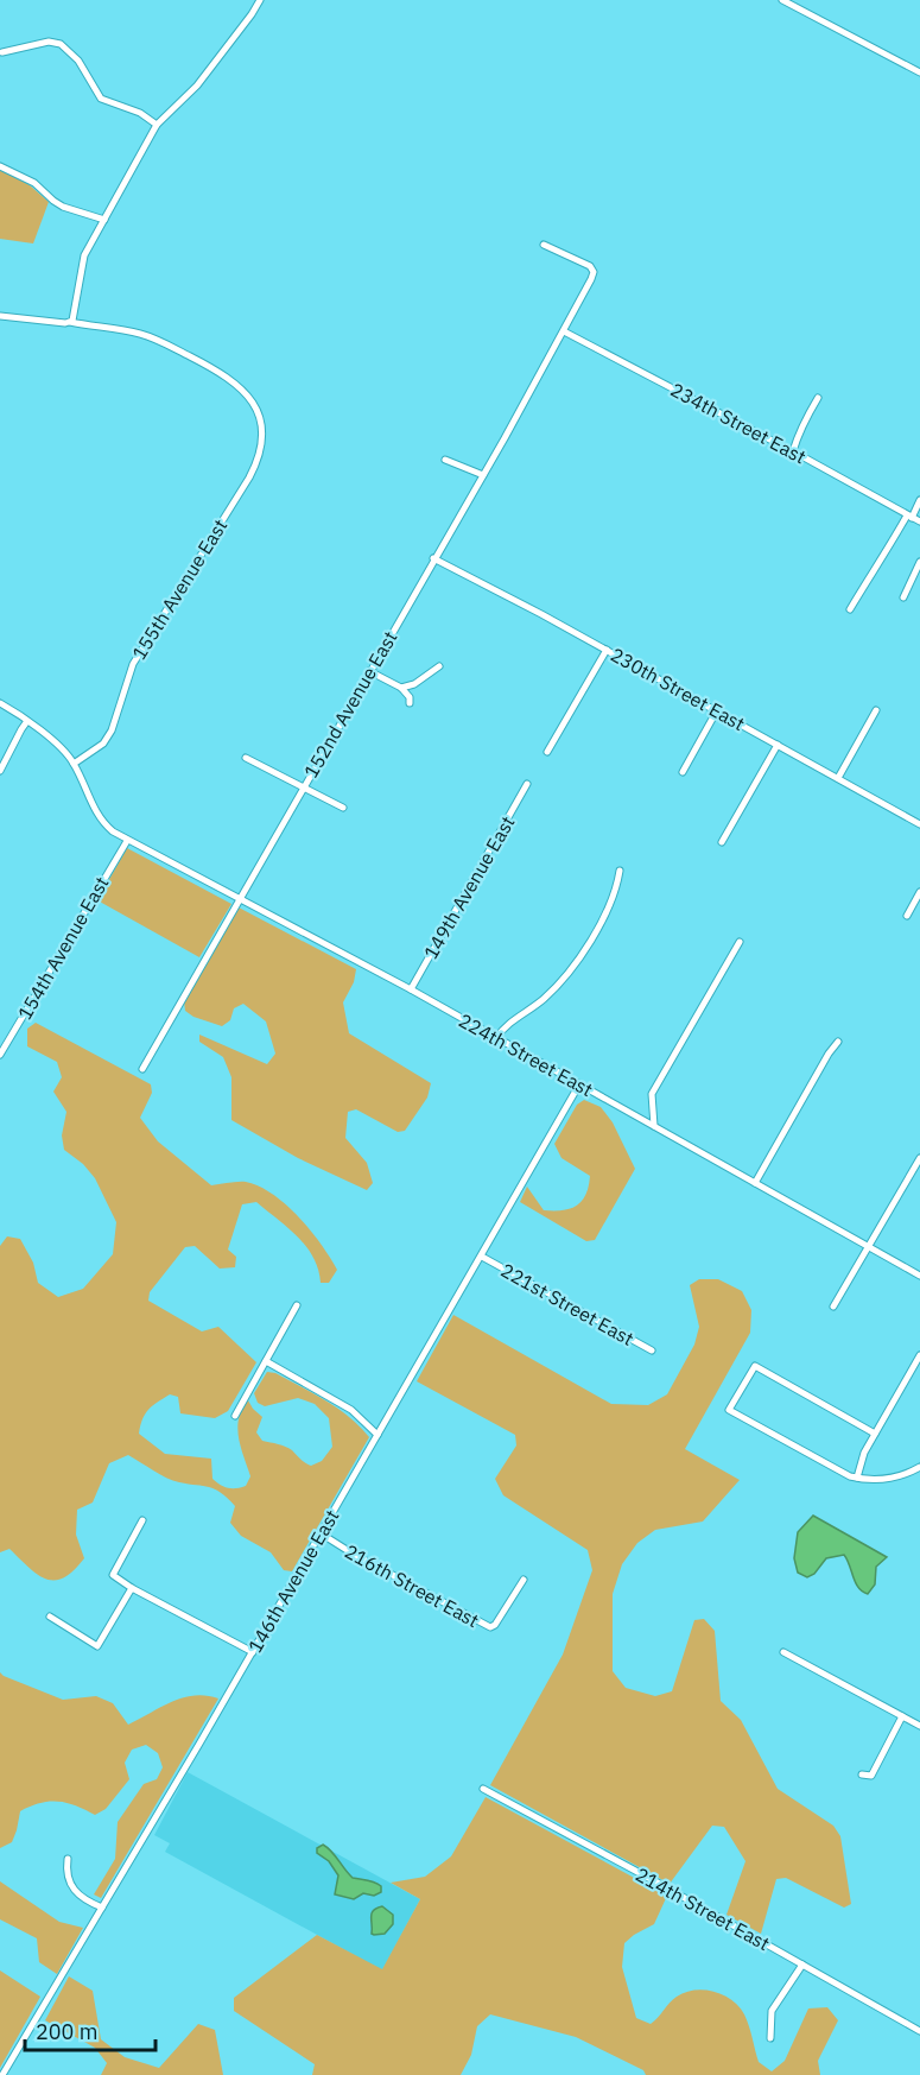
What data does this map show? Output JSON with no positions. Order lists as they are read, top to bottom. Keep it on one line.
{"streets":{"street":["234th Street East","155th Avenue East","230th Street East","152nd Avenue East","149th Avenue East","154th Avenue East","224th Street East","221st Street East","146th Avenue East","216th Street East","214th Street East"]},"crossings":[["234th Street East","152nd Avenue East"],["155th Avenue East","224th Street East"],["230th Street East","152nd Avenue East"],["152nd Avenue East","224th Street East"],["149th Avenue East","224th Street East"],["154th Avenue East","224th Street East"],["224th Street East","146th Avenue East"],["221st Street East","146th Avenue East"],["146th Avenue East","216th Street East"]],"scale_bar":"200 m"}
